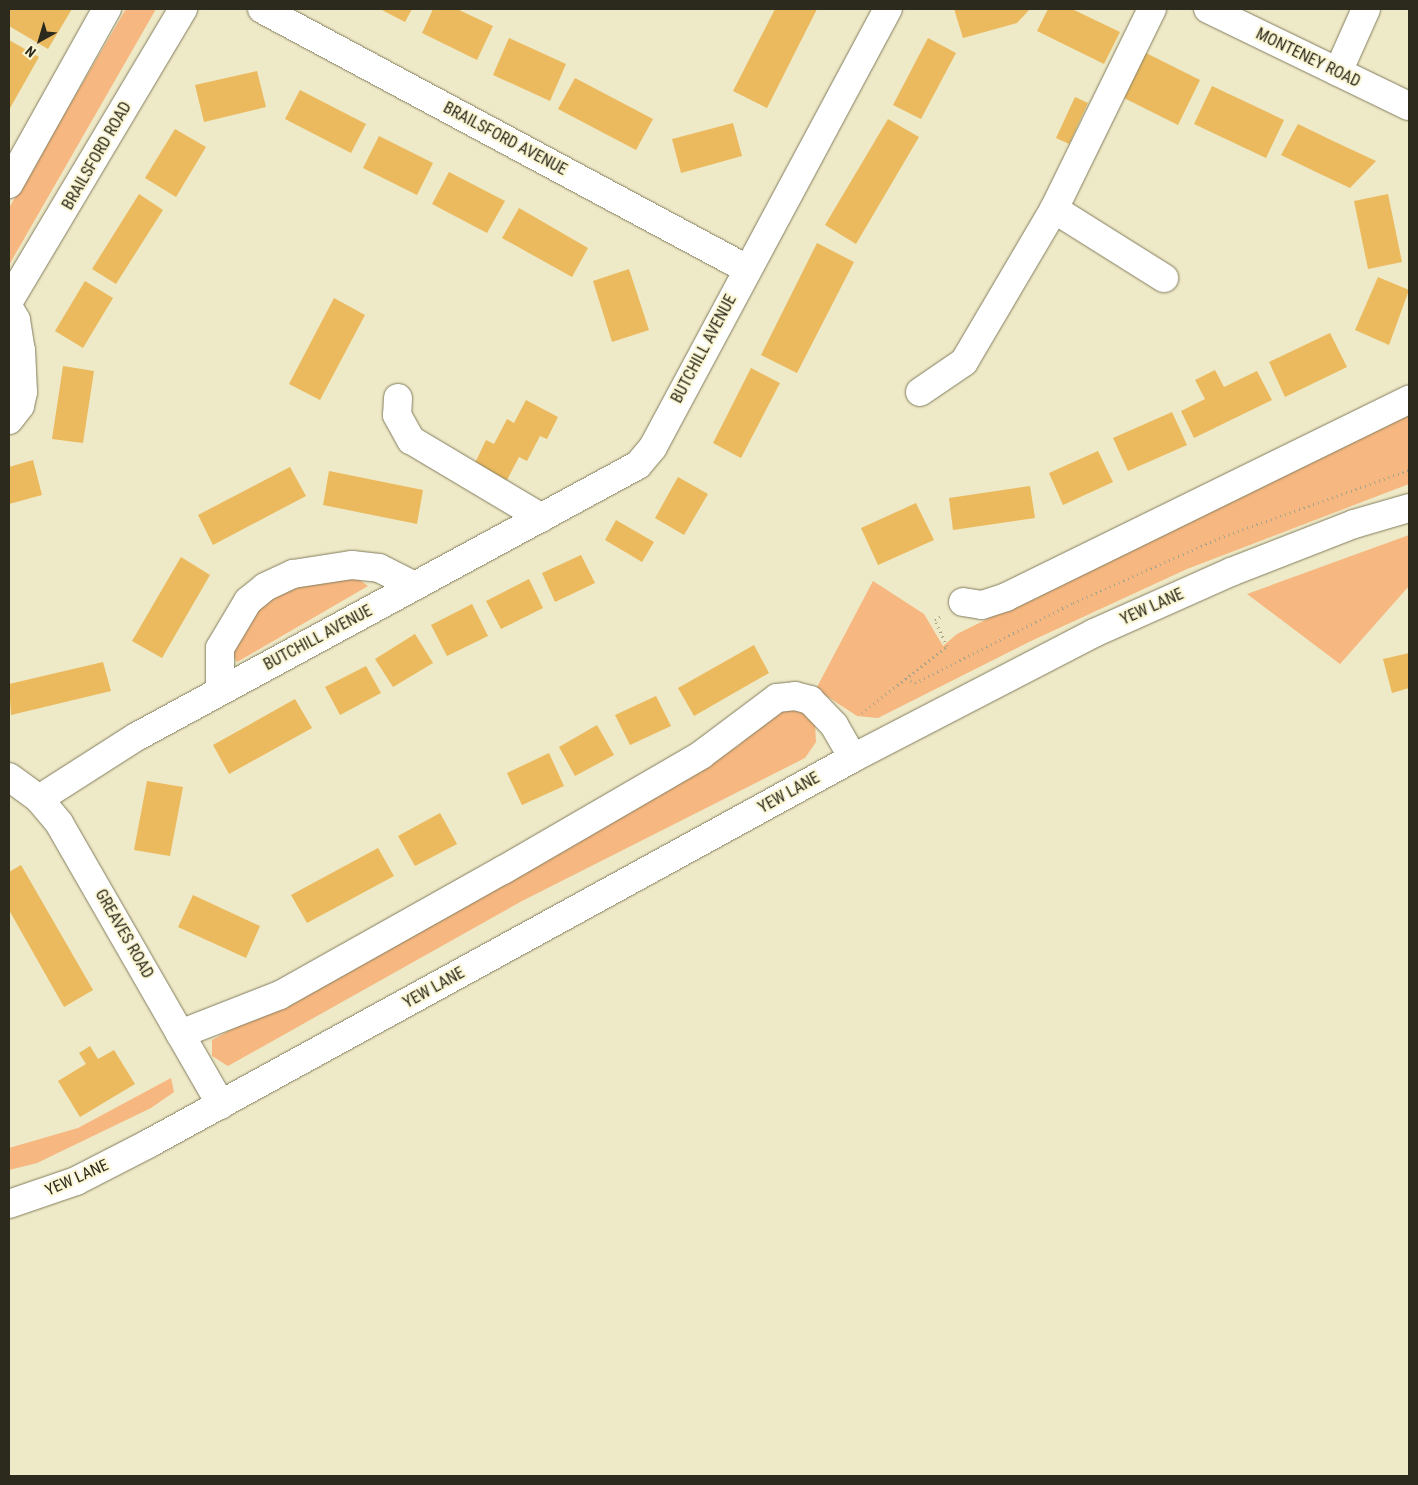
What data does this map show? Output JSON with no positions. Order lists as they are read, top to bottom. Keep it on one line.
{"streets":{"street":["MONTENEY ROAD","BRAILSFORD AVENUE","BRAILSFORD ROAD","BUTCHILL AVENUE","YEW LANE","GREAVES ROAD"]},"crossings":[["BRAILSFORD AVENUE","BUTCHILL AVENUE"],["BUTCHILL AVENUE","GREAVES ROAD"],["YEW LANE","GREAVES ROAD"]],"north":"bottom left"}
